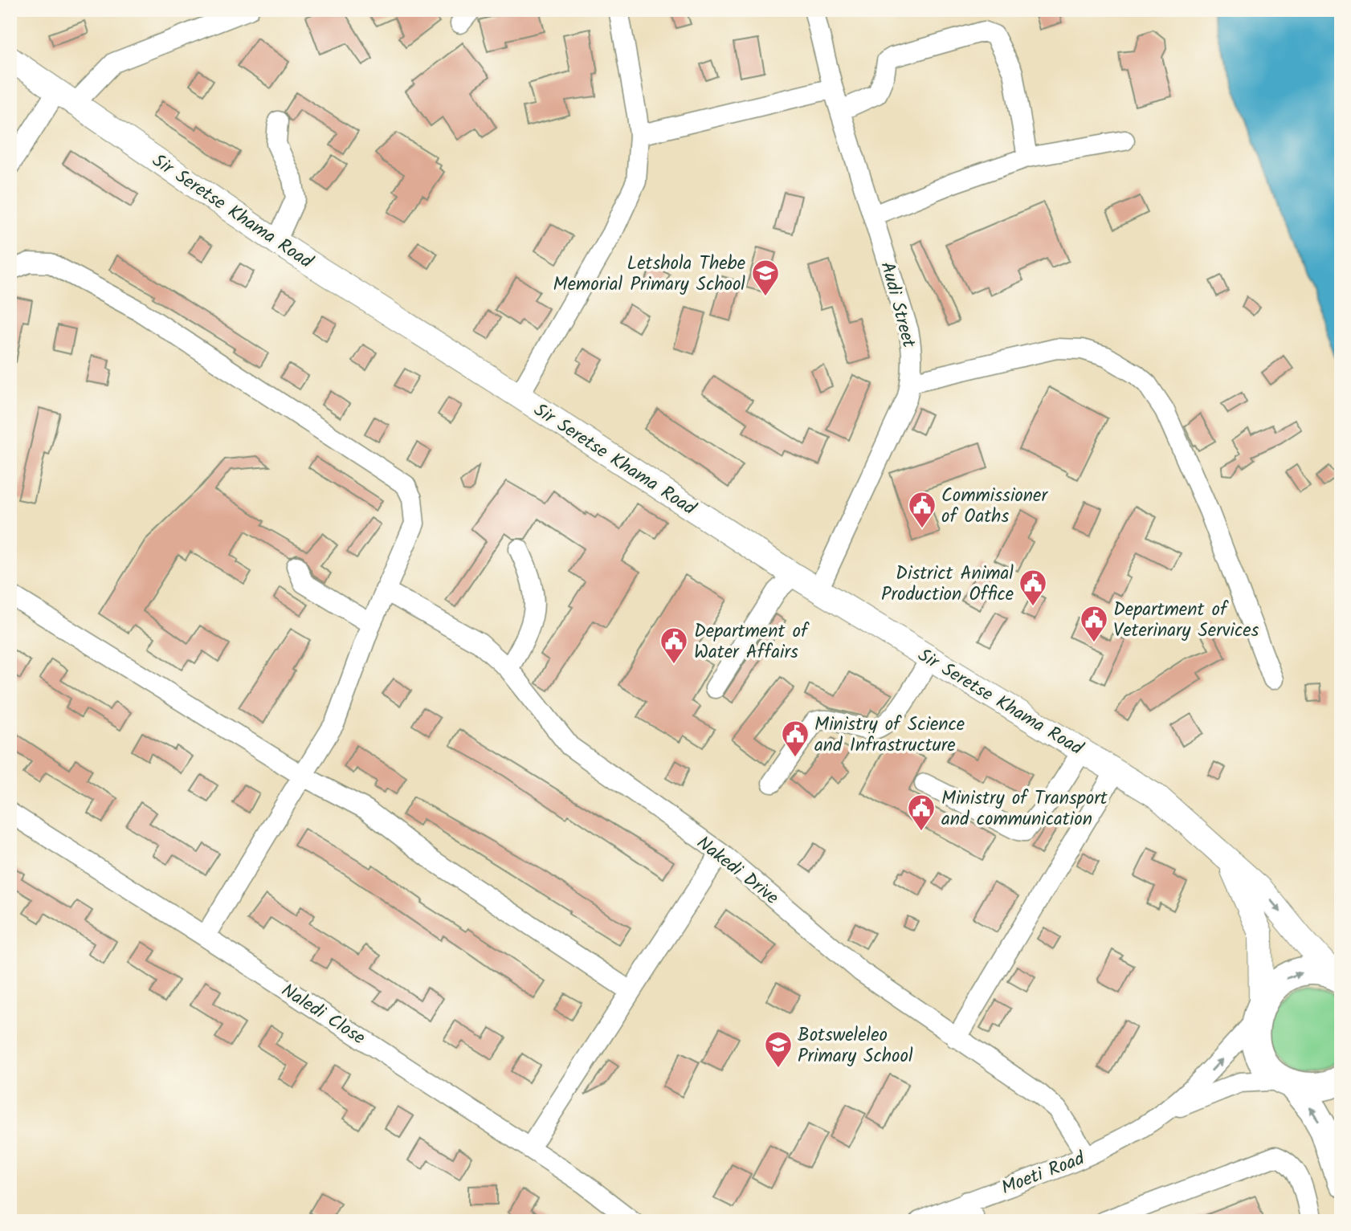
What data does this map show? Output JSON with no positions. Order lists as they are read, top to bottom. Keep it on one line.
{"streets":{"main road":["Sir Seretse Khama Road"],"street":["Audi Street","Nakedi Drive","Naledi Close","Moeti Road"]},"crossings":[["Sir Seretse Khama Road","Audi Street"],["Sir Seretse Khama Road","Moeti Road"],["Nakedi Drive","Moeti Road"]],"places":{"school or university":["Letshola Thebe Memorial Primary School","Botsweleleo Primary School"],"public building":["Commissioner of Oaths","District Animal Production Office","Department of Veterinary Services","Department of Water Affairs","Ministry of Science and Infrastructure","Ministry of Transport and communication"]}}
